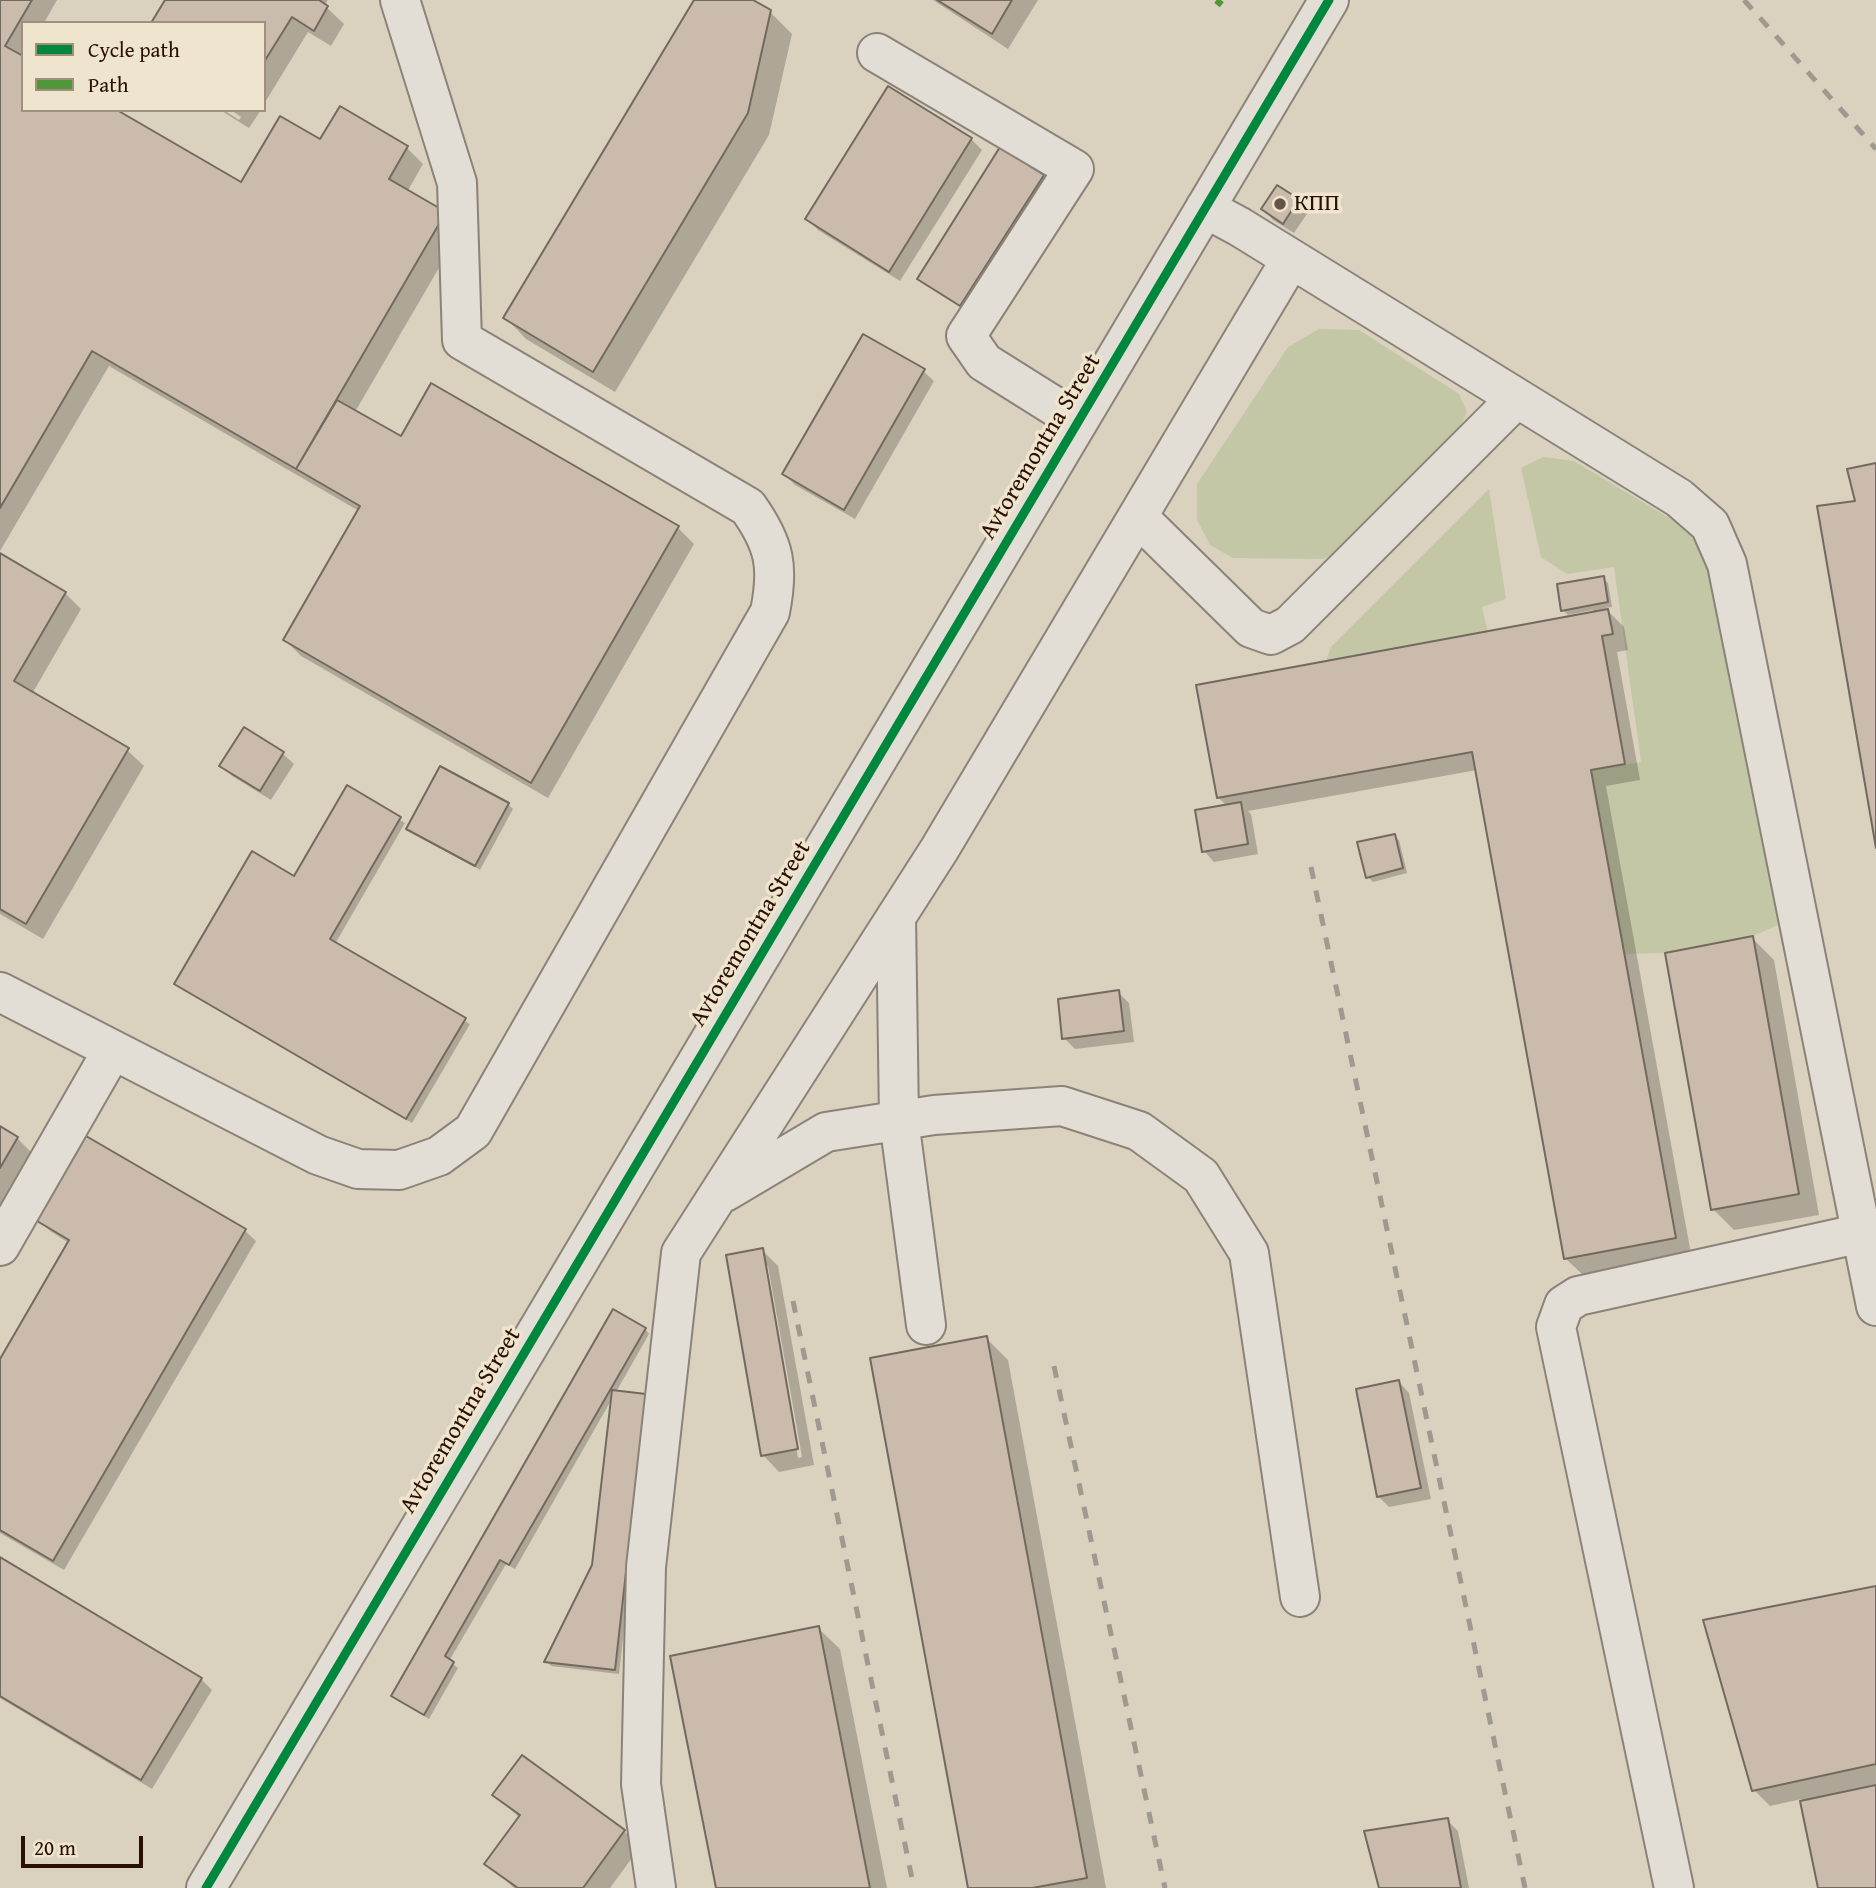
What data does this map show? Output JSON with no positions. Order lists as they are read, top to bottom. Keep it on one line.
{"streets":{"street":["Avtoremontna Street"]},"places":["КПП"],"legend":["Cycle path","Path"],"scale_bar":"20 m"}
